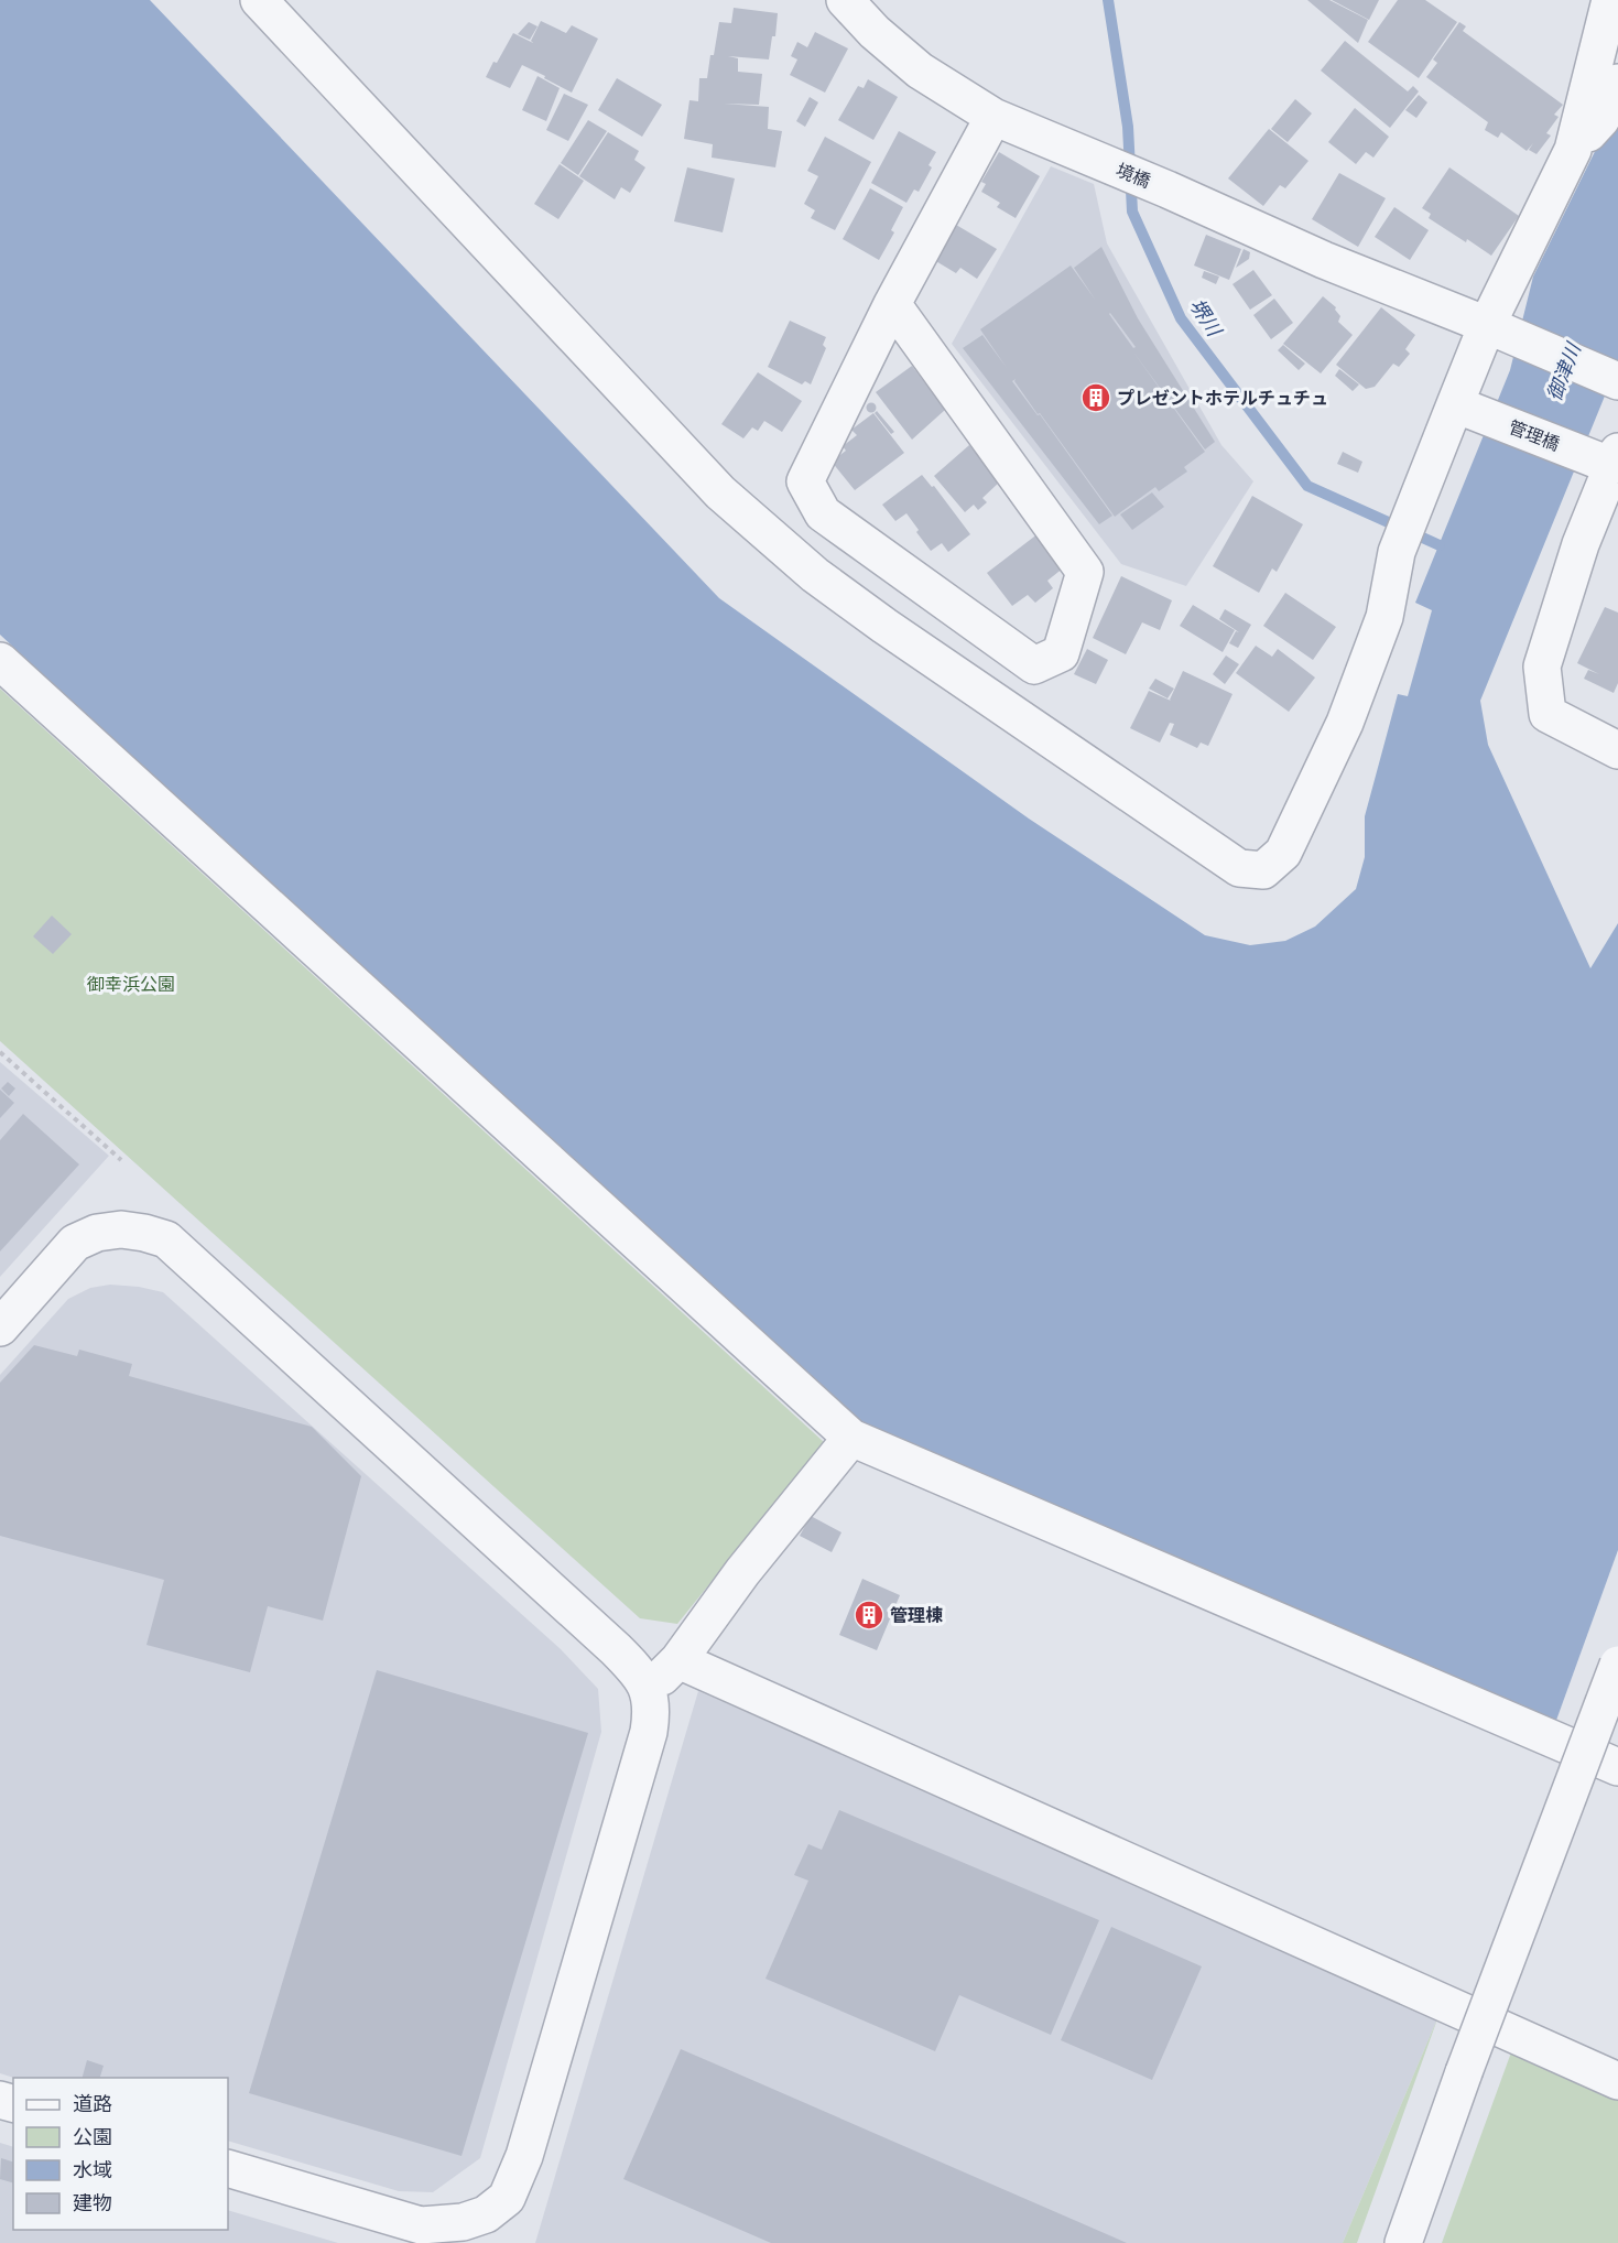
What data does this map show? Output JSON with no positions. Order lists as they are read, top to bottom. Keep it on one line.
{"streets":{"street":["境橋","管理橋"]},"water":["堺川","御津川"],"parks":["御幸浜公園"],"places":{"building":["プレゼントホテルチュチュ","管理棟"]},"legend":["道路","公園","水域","建物"]}
